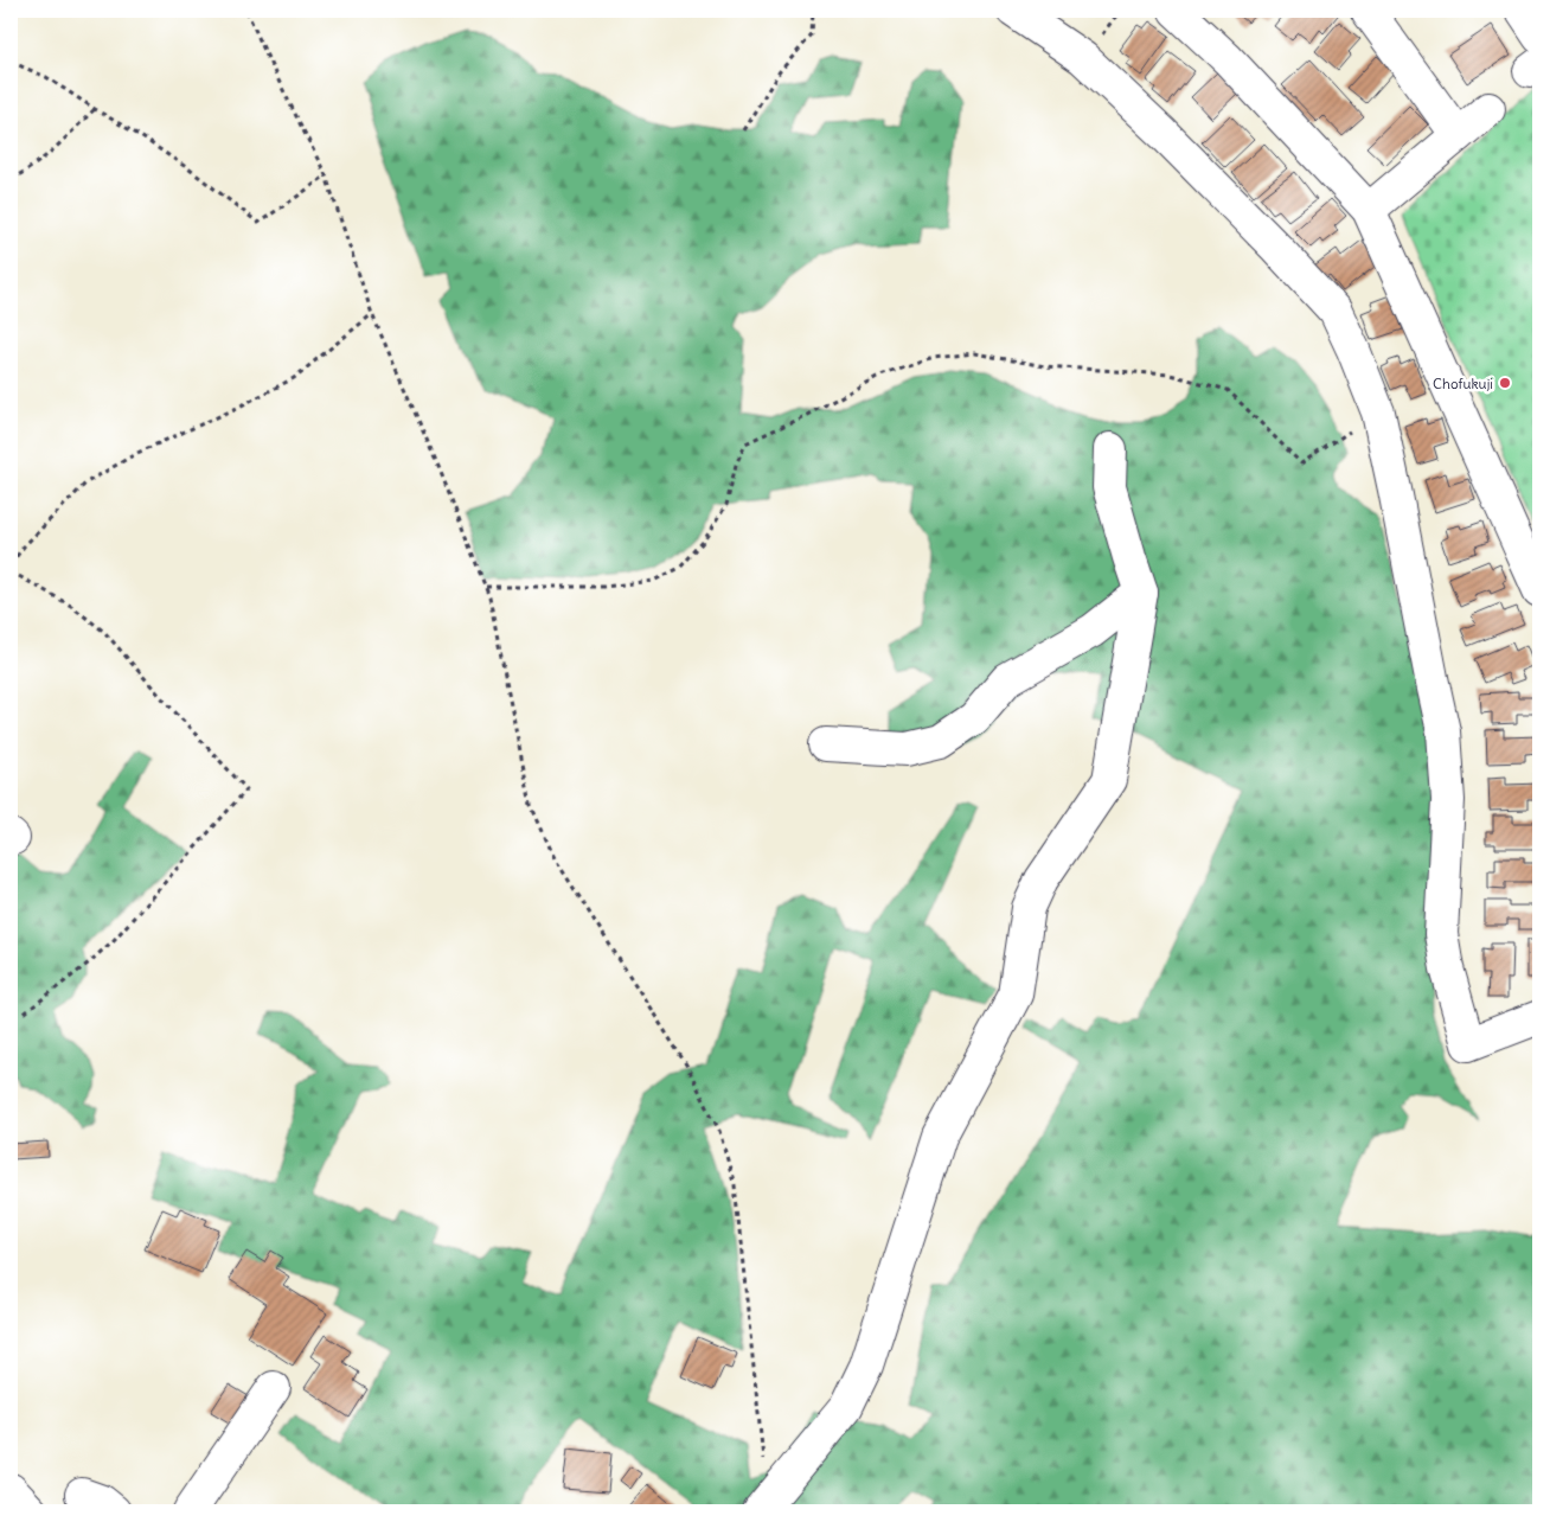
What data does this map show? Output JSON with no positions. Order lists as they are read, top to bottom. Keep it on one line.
{"places":["Chofukuji"]}
